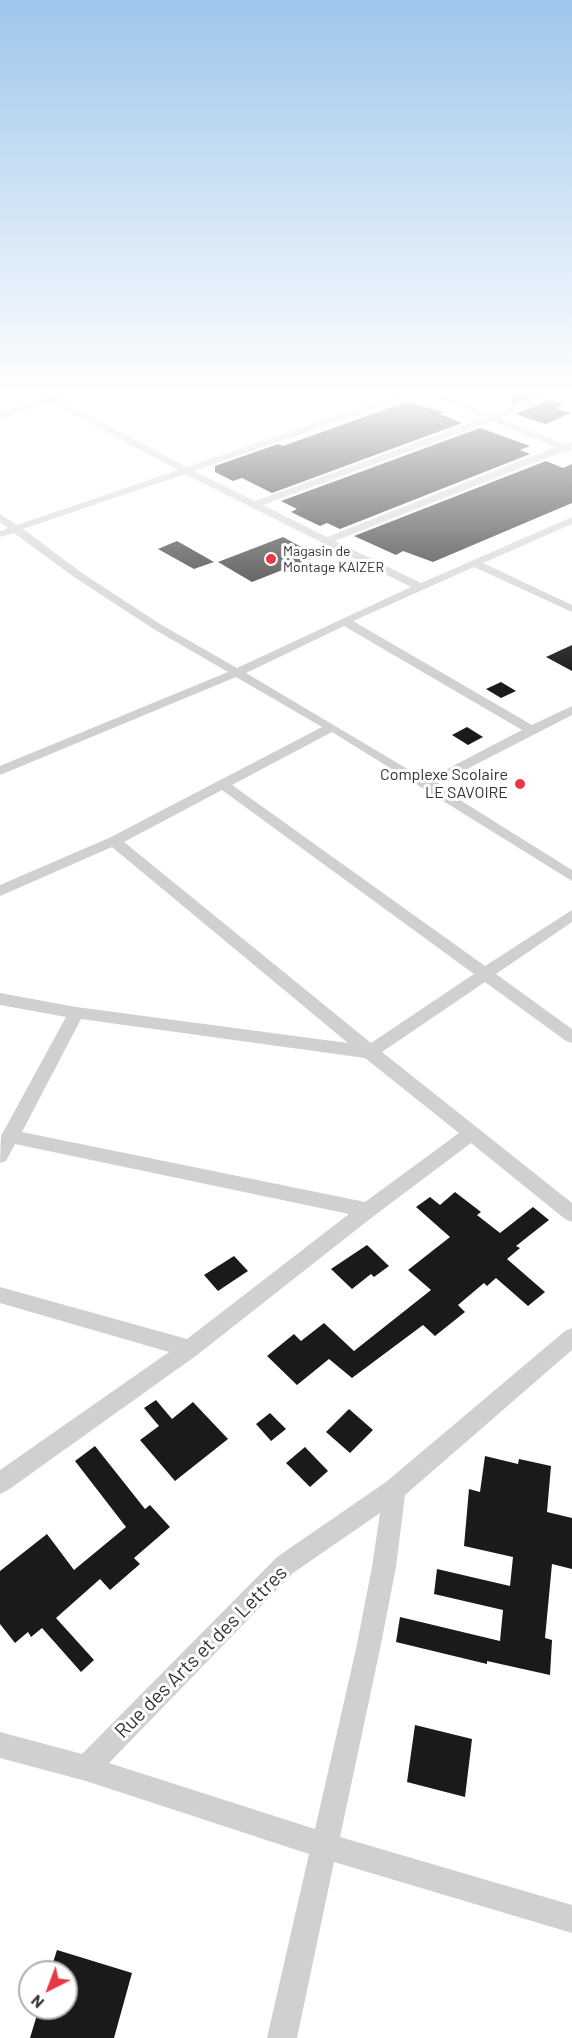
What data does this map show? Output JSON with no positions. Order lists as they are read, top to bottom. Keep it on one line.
{"streets":{"street":["Rue des Arts et des Lettres"]},"places":["Magasin de Montage KAIZER","Complexe Scolaire LE SAVOIRE"],"north":"bottom left"}
